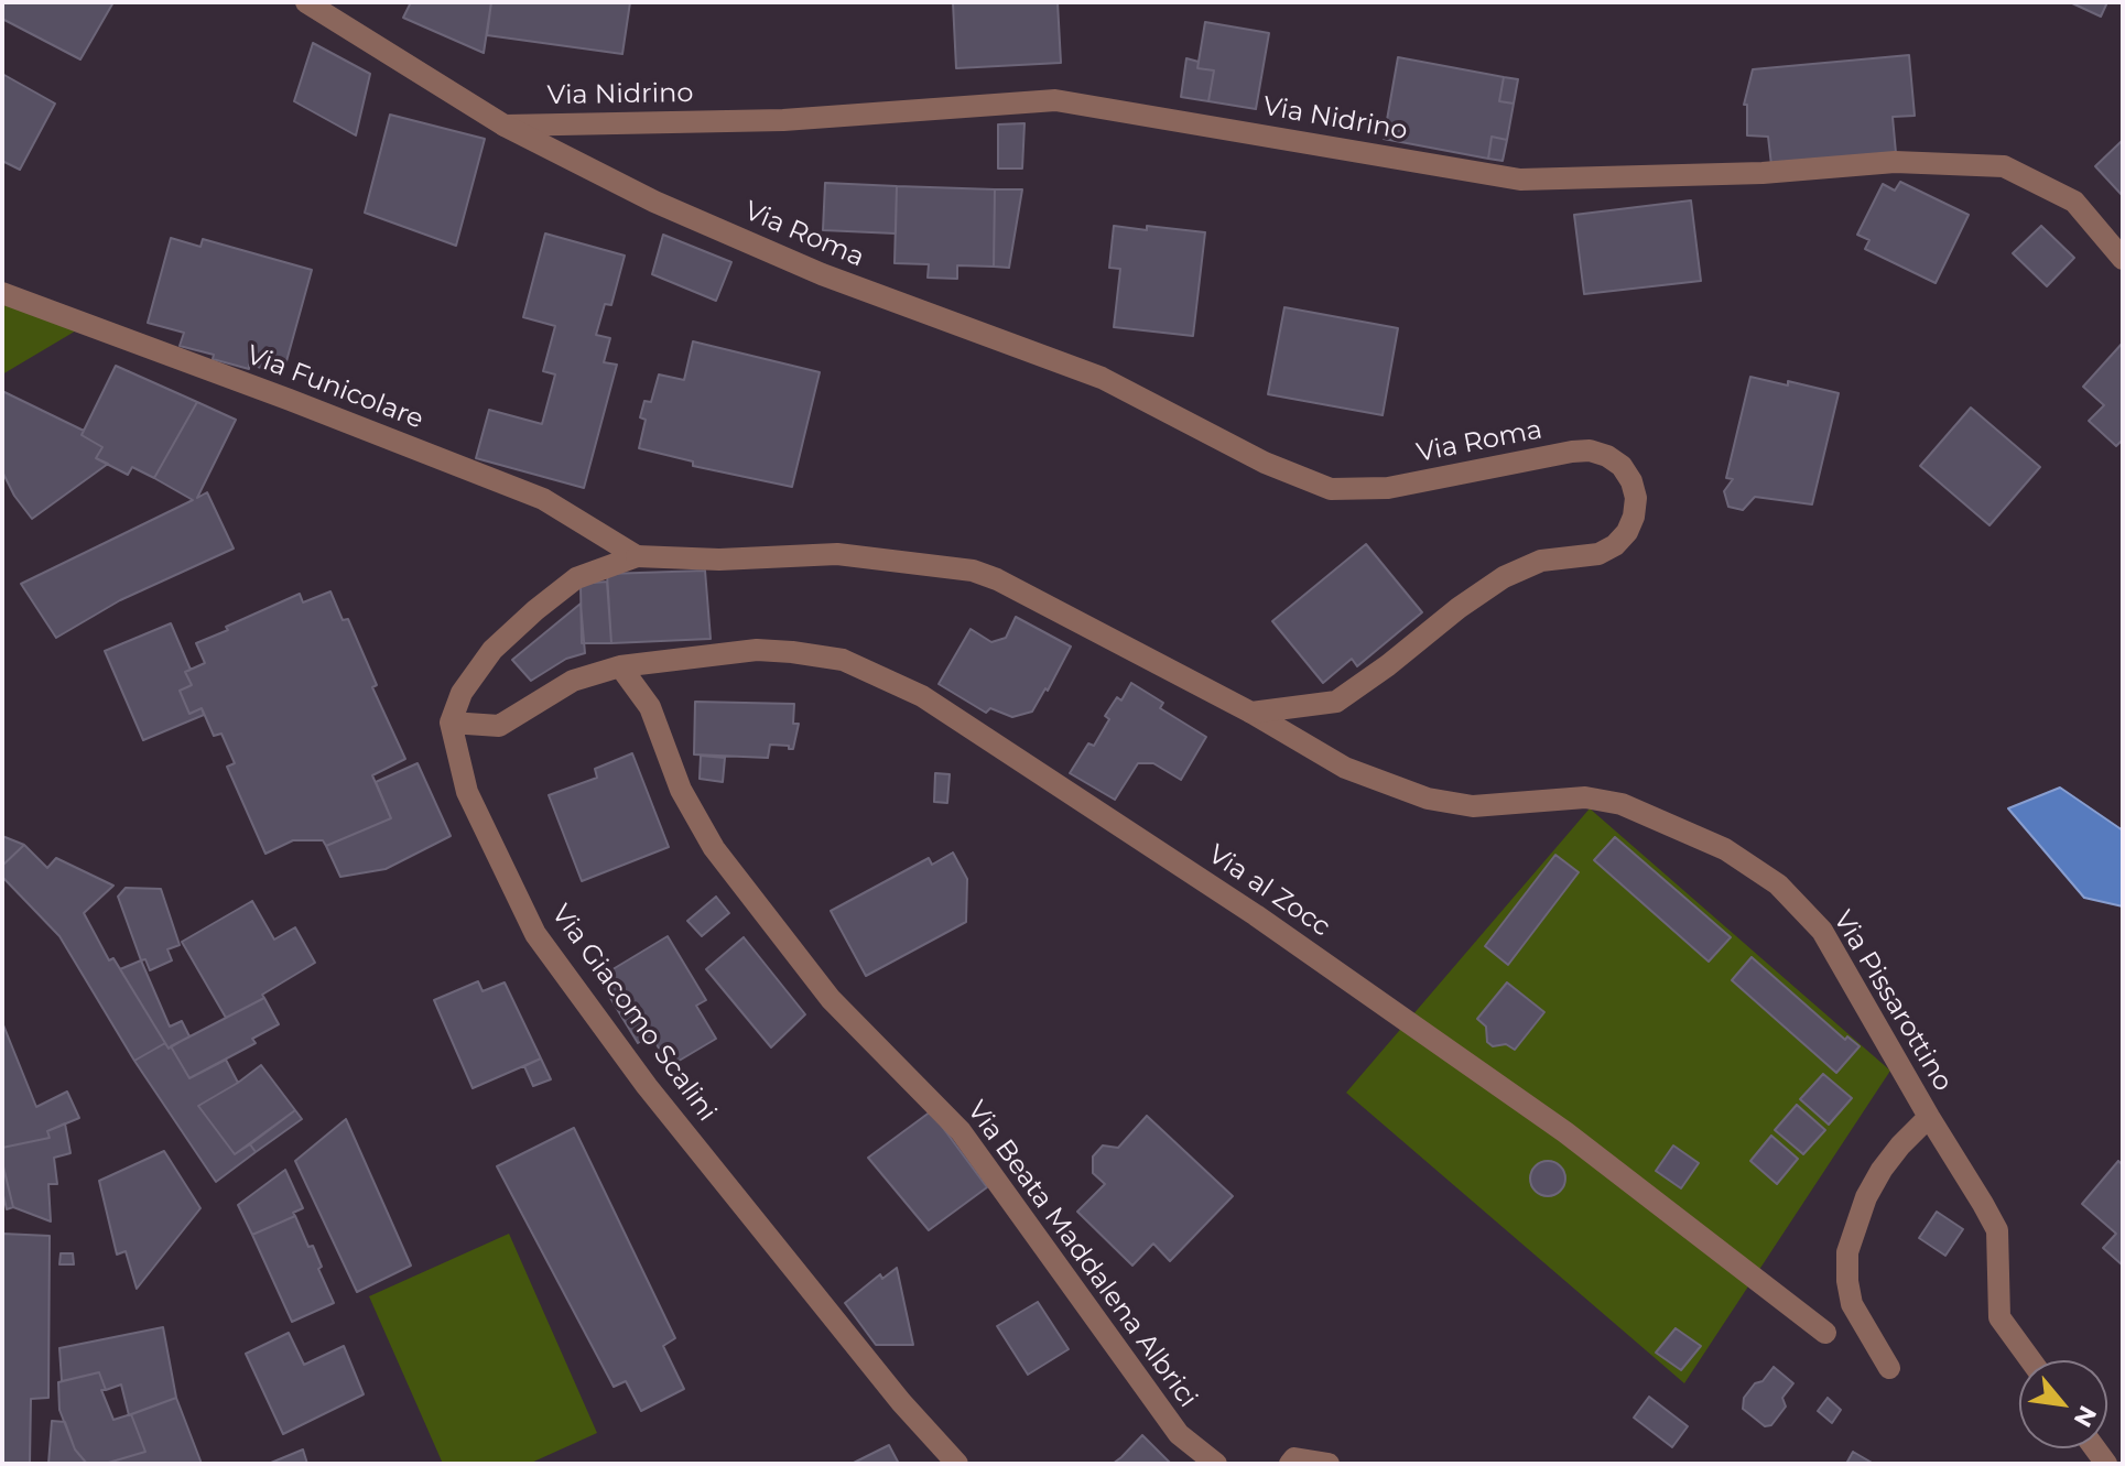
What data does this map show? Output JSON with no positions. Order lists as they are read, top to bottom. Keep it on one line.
{"streets":{"street":["Via Nidrino","Via Roma","Via Funicolare","Via al Zocc","Via Pissarottino","Via Giacomo Scalini","Via Beata Maddalena Albrici"]},"crossings":[["Via Nidrino","Via Roma"],["Via Roma","Via Pissarottino"],["Via al Zocc","Via Beata Maddalena Albrici"]],"north":"bottom right"}
